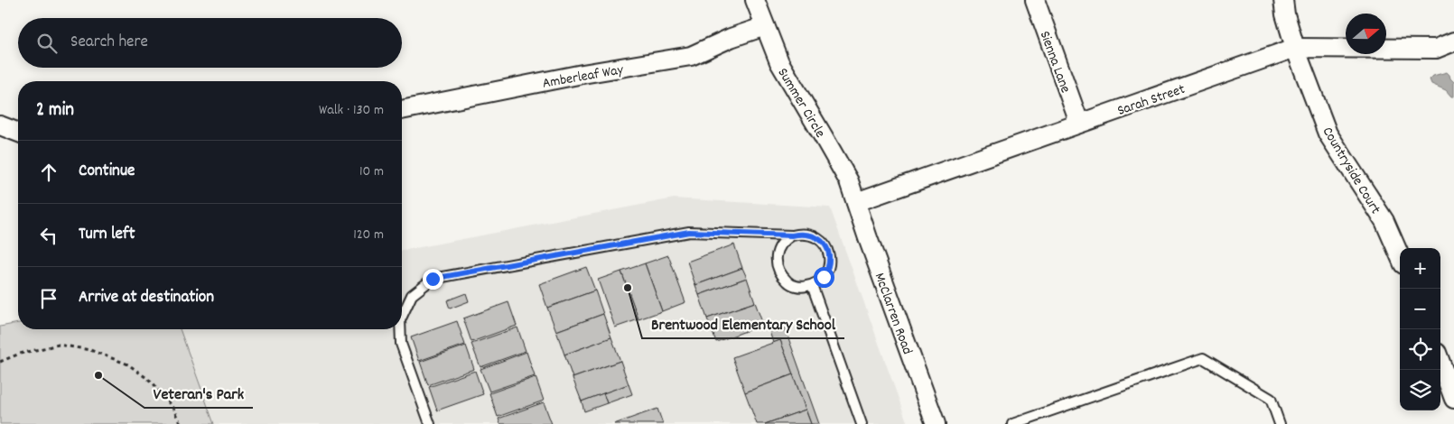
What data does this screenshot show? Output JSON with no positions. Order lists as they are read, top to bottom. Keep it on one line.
{"streets":{"street":["Sienna Lane","Amberleaf Way","Sarah Street","Summer Circle","Countryside Court","McClarren Road"]},"crossings":[["Sienna Lane","Sarah Street"],["Amberleaf Way","Summer Circle"],["Sarah Street","Summer Circle"],["Sarah Street","Countryside Court"],["Sarah Street","McClarren Road"],["Summer Circle","McClarren Road"]],"places":["Brentwood Elementary School","Veteran's Park"],"north":"right","page":{"search":"Search here","heading":["2 min","Walk · 130 m"],"list":[["Continue","10 m"],["Turn left","120 m"],"Arrive at destination"],"map_buttons":["+","−"]}}
